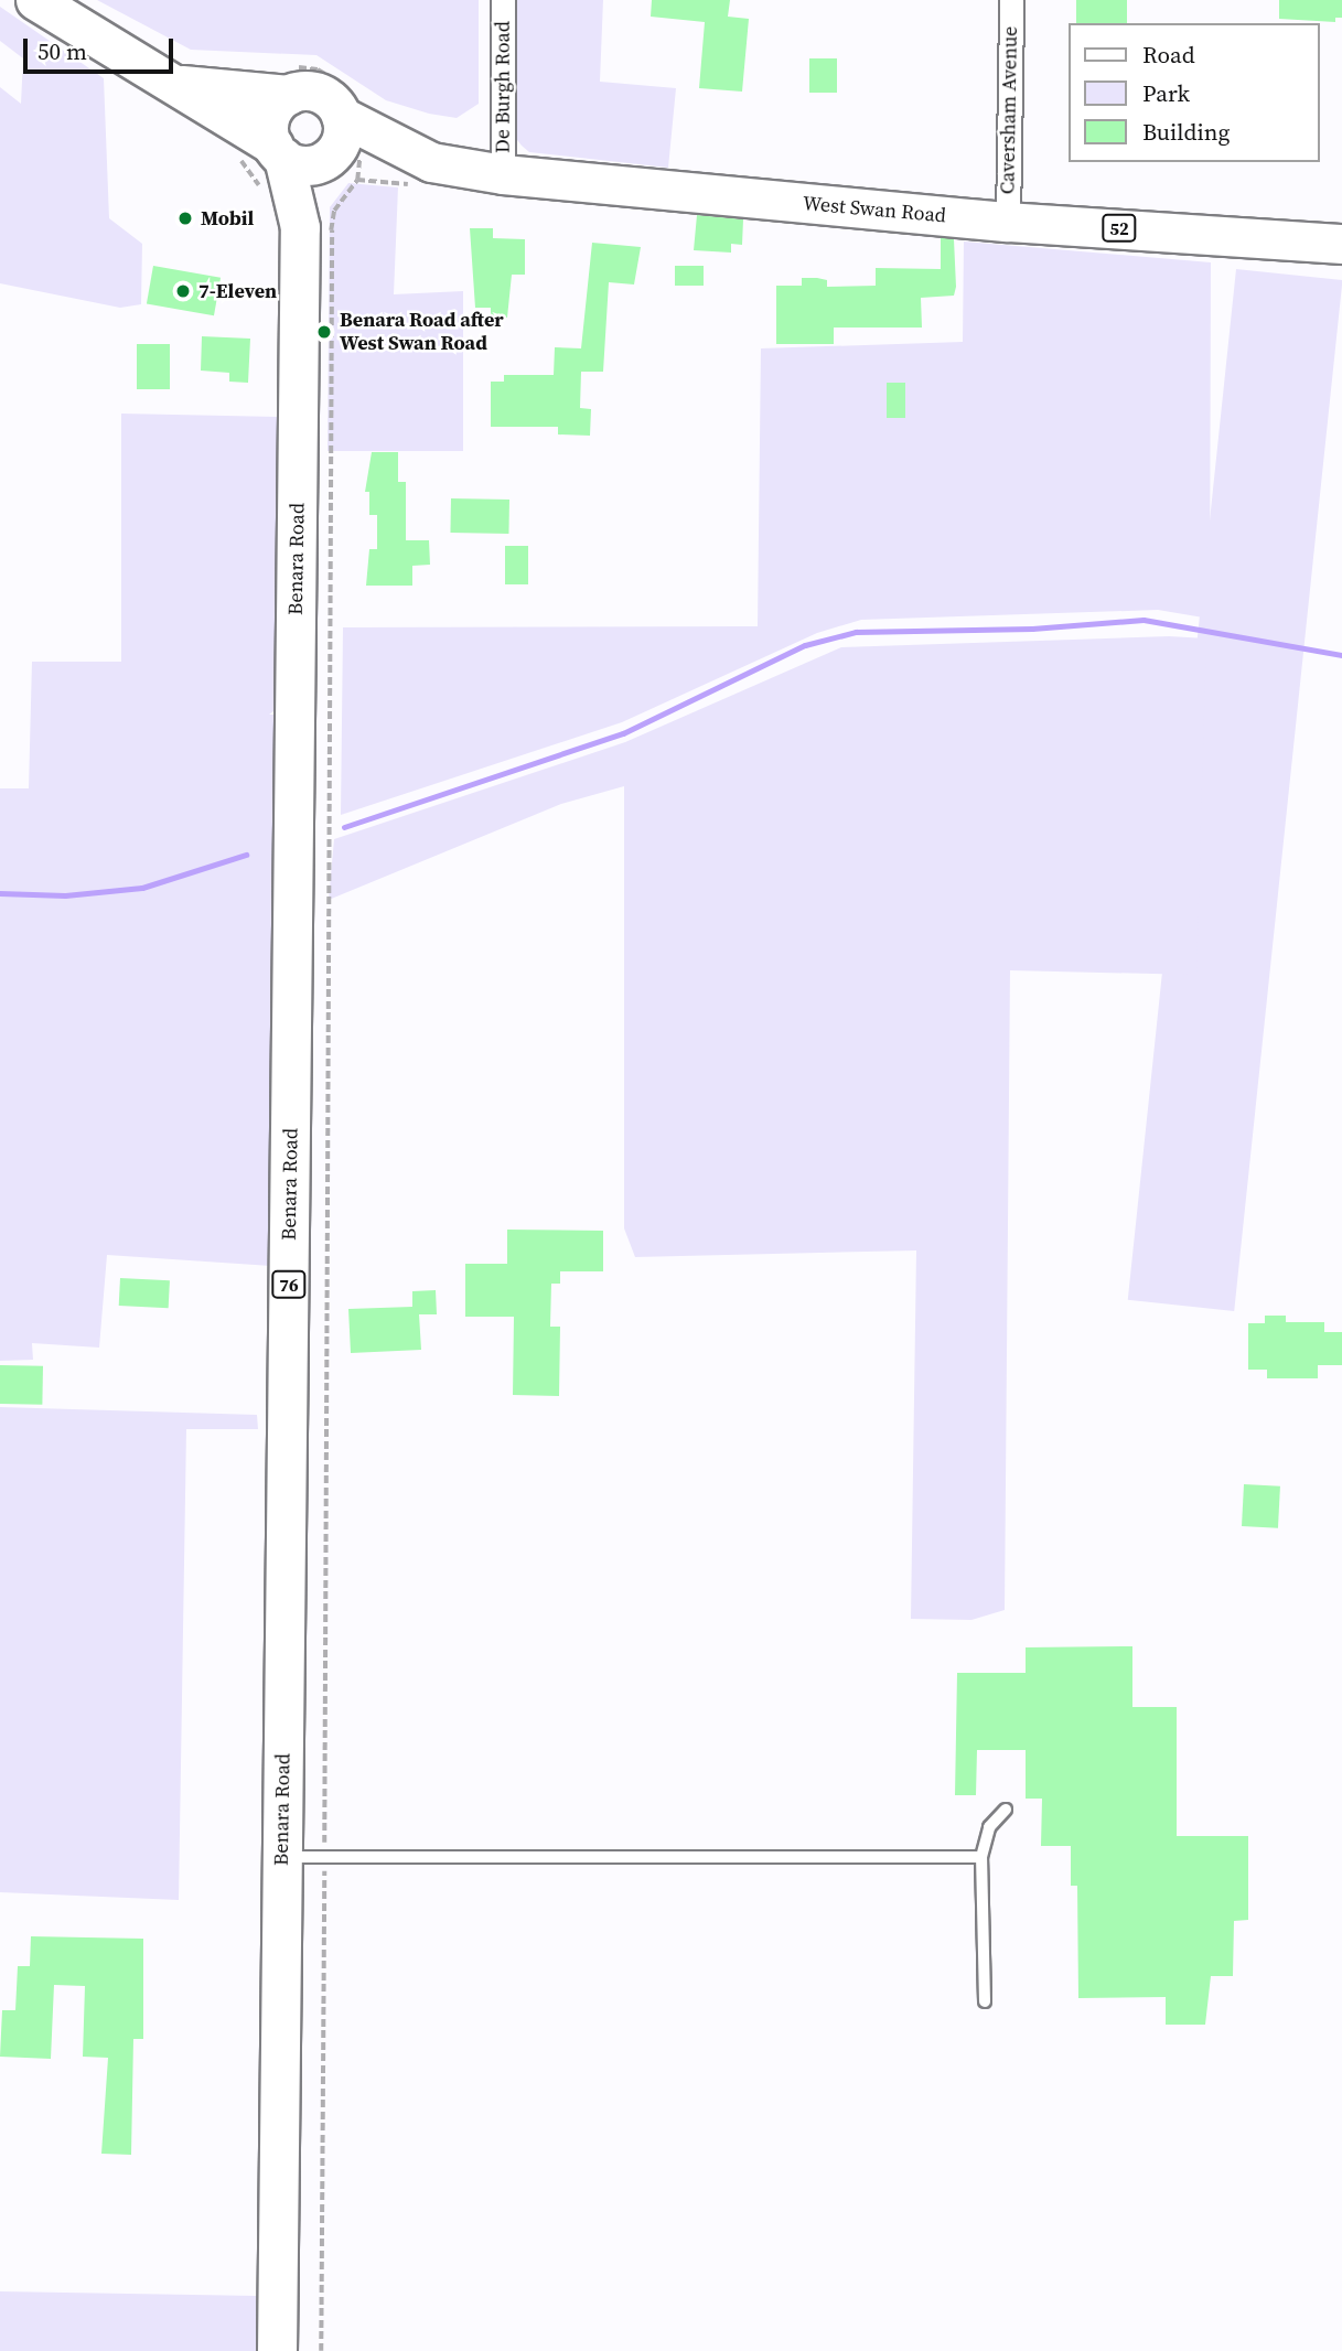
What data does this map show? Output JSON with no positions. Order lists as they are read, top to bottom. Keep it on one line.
{"streets":{"main road":["West Swan Road","52","Benara Road","76"],"street":["De Burgh Road","Caversham Avenue"]},"crossings":[["De Burgh Road","West Swan Road"],["Caversham Avenue","West Swan Road"],["West Swan Road","52"],["West Swan Road","Benara Road"],["52","Benara Road"]],"places":["Mobil","7-Eleven","Benara Road after West Swan Road"],"legend":["Road","Park","Building"],"scale_bar":"50 m"}
